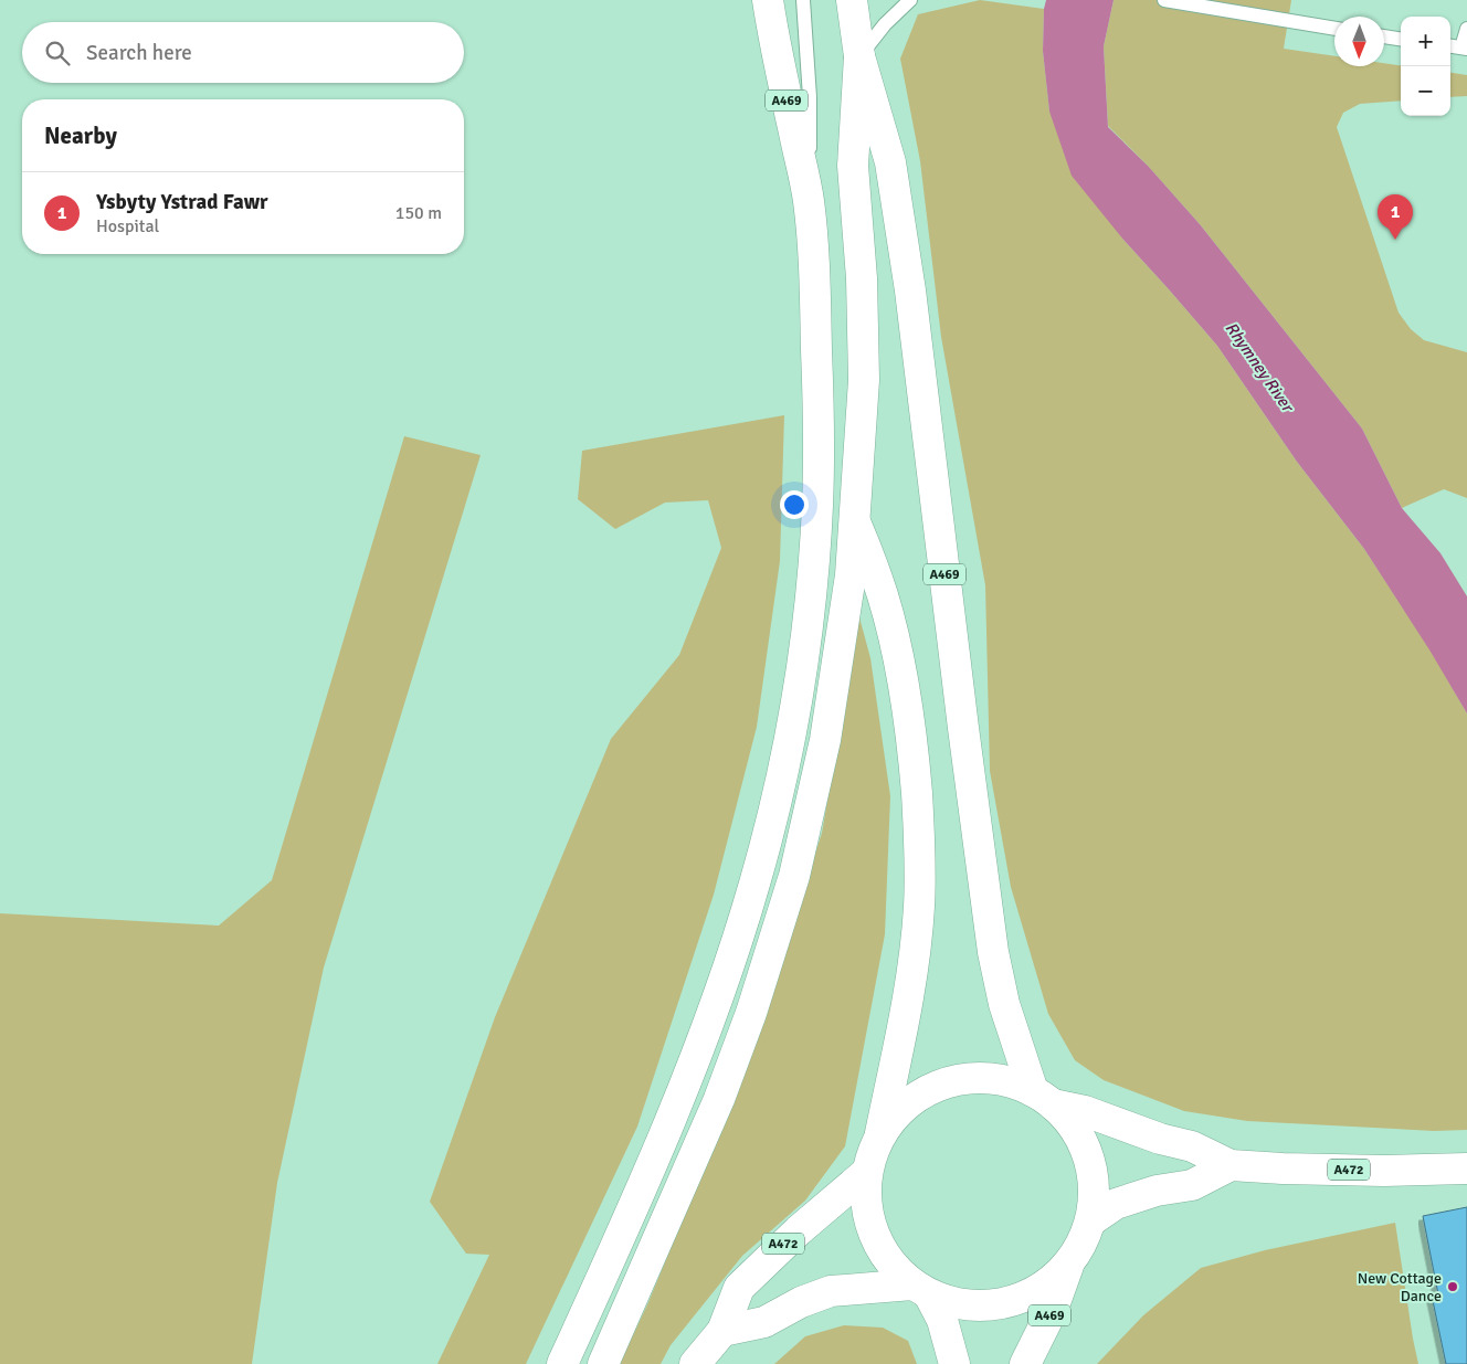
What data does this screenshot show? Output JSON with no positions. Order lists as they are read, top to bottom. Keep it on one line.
{"streets":{"main road":["A469","A472"]},"crossings":[["A469","A472"]],"water":["Rhymney River"],"places":["New Cottage Dance"],"north":"bottom","page":{"map_buttons":["+","−"],"search":"Search here","heading":"Nearby","list":[{"mark":"1","name":"Ysbyty Ystrad Fawr","note":"Hospital","value":"150 m"}],"pins":"1"}}
